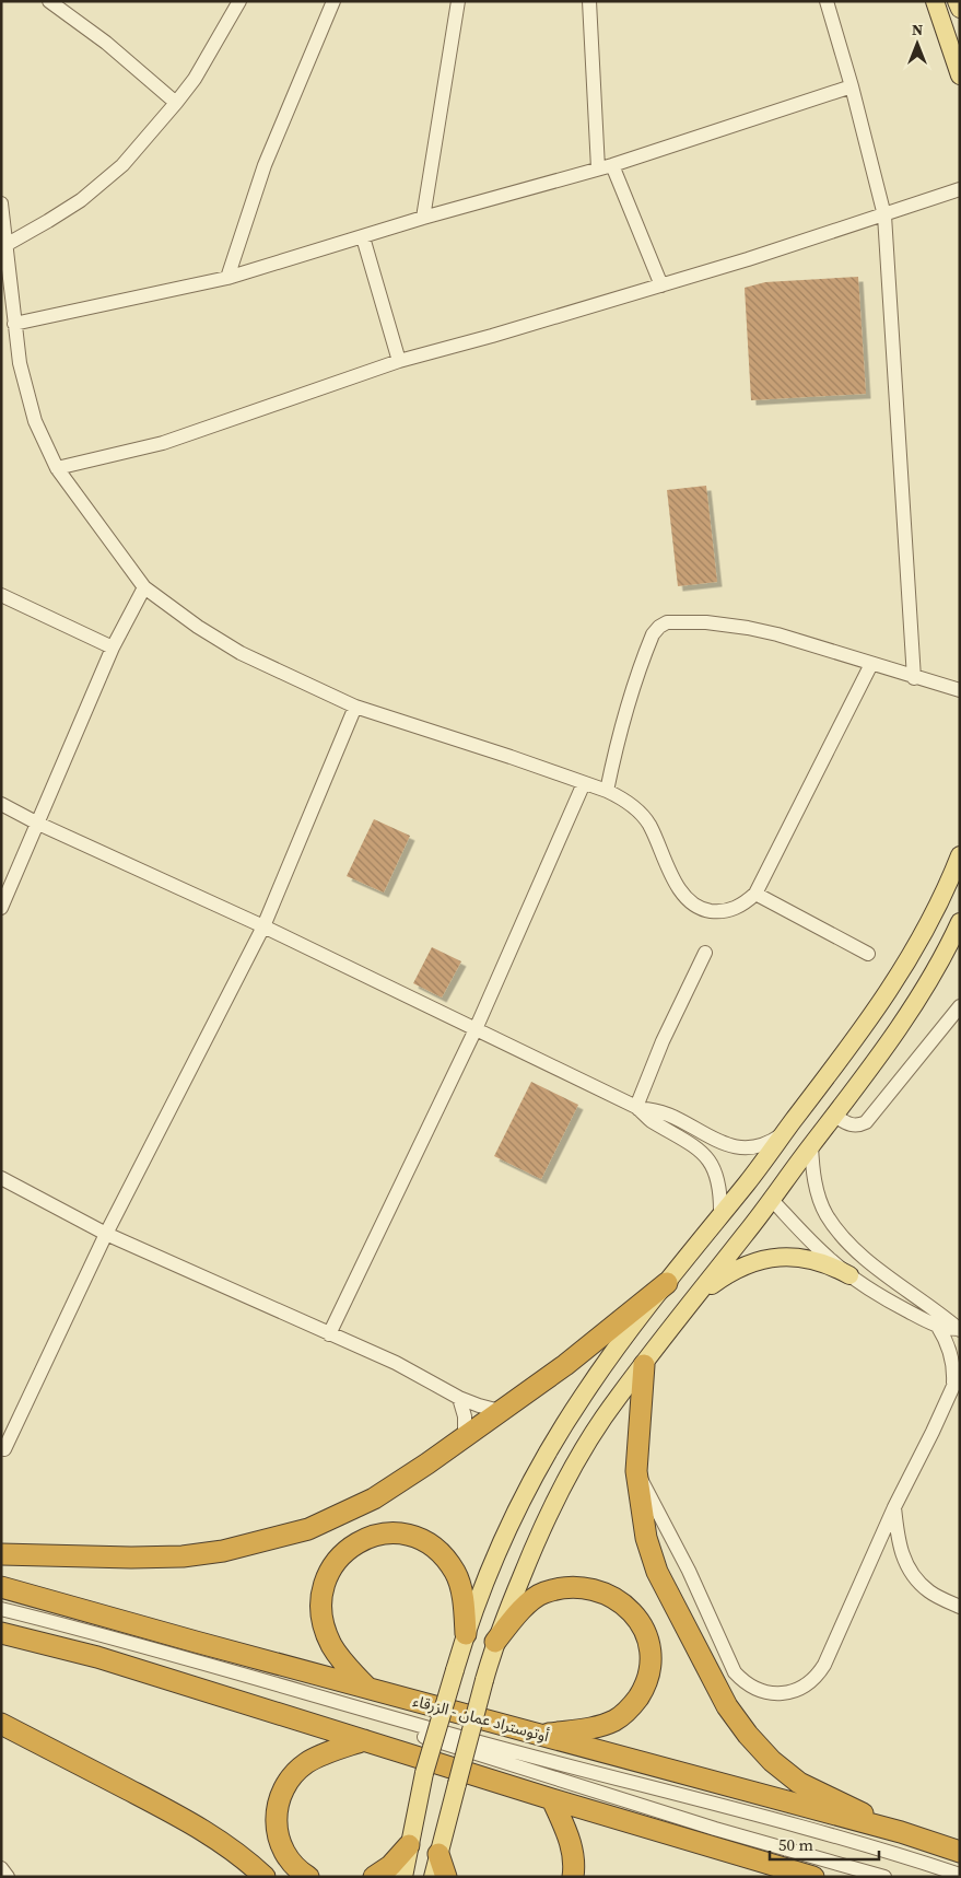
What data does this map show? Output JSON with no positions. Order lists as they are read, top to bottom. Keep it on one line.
{"streets":{"highway":["أوتوستراد عمان - الزرقاء"]},"scale_bar":"50 m","north":"top"}
